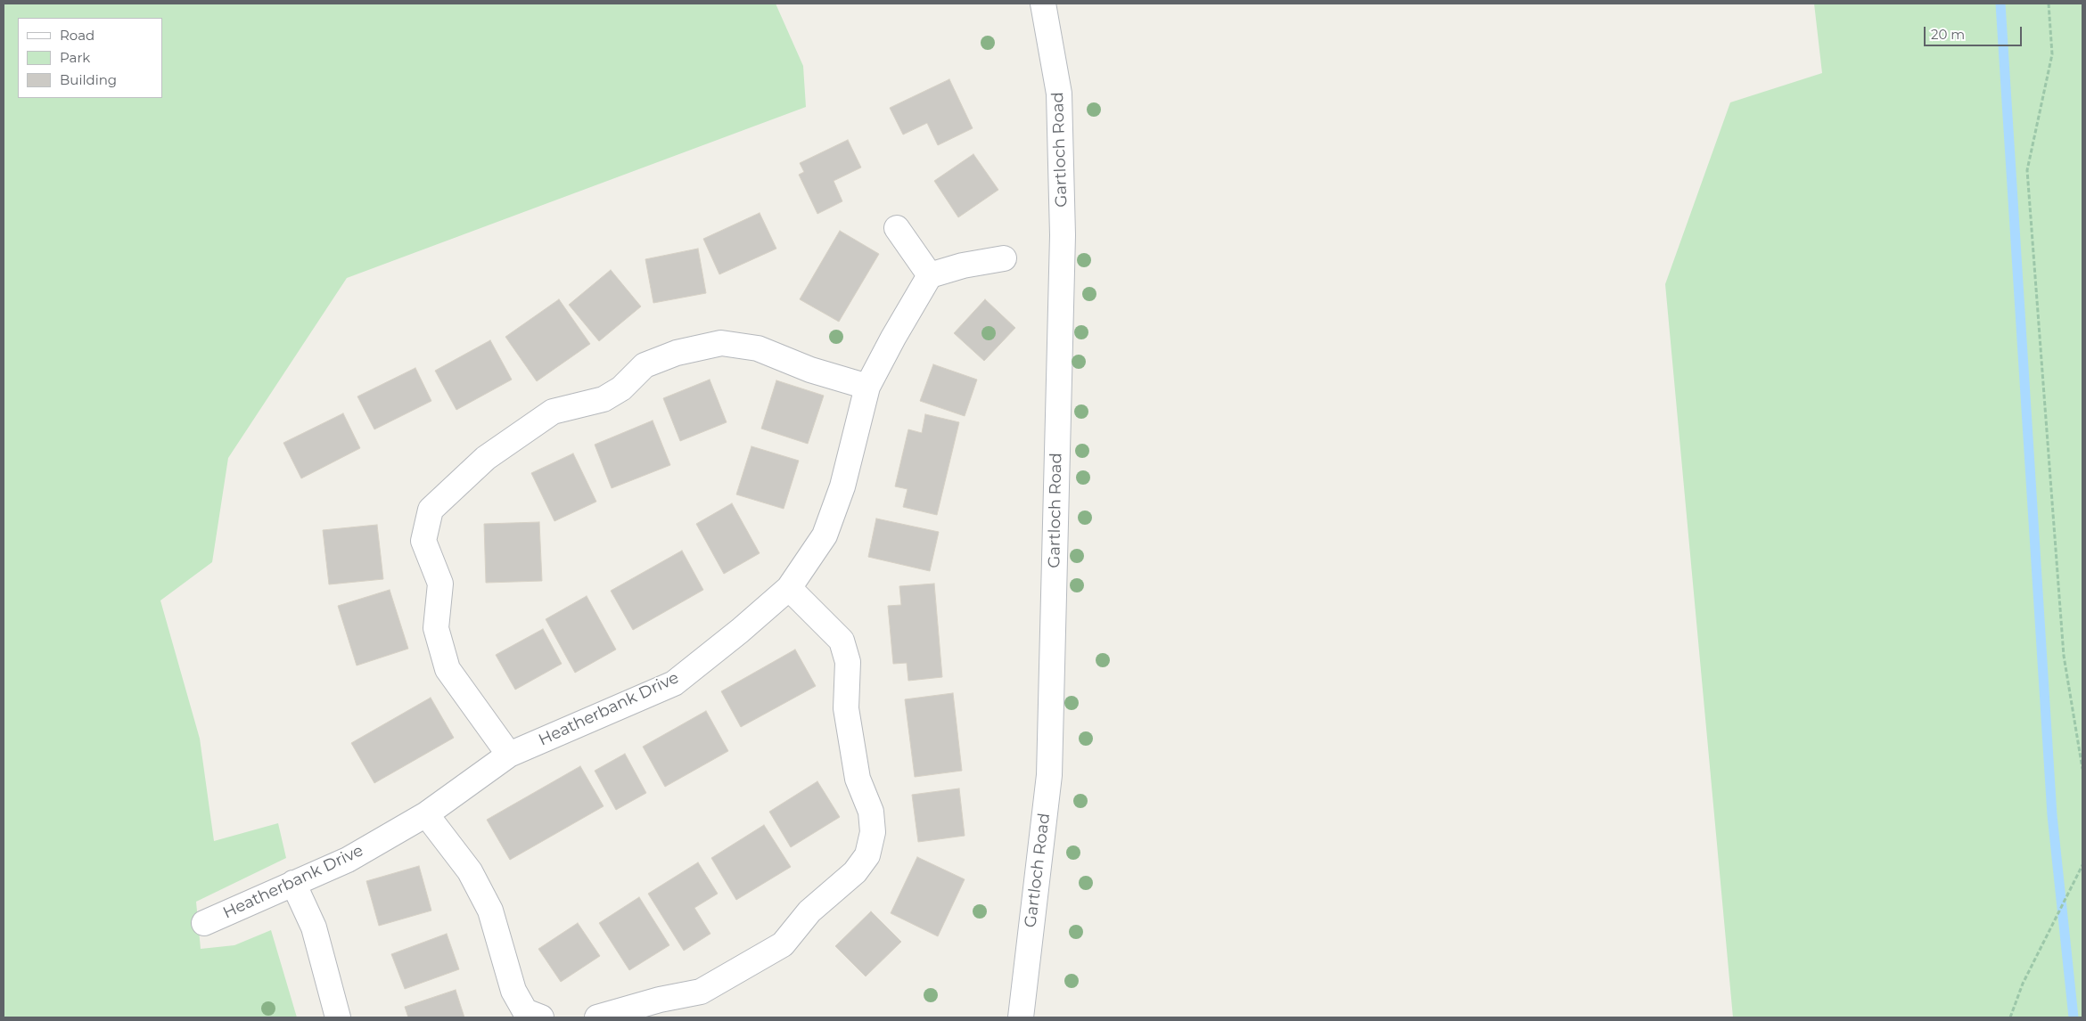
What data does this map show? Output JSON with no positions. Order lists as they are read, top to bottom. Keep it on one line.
{"streets":{"street":["Gartloch Road","Heatherbank Drive"]},"legend":["Road","Park","Building"],"scale_bar":"20 m"}
